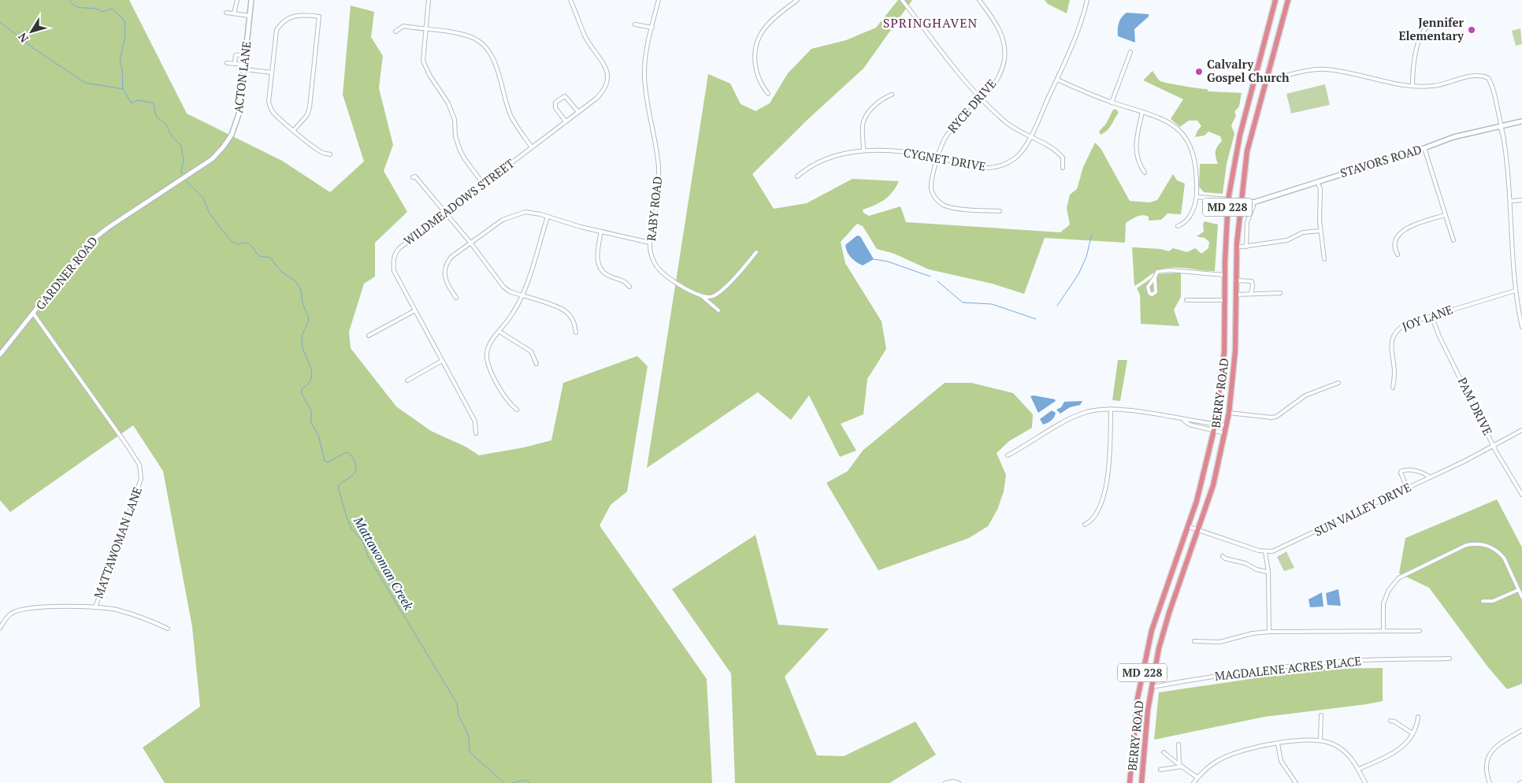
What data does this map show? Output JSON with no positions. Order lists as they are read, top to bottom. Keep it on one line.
{"streets":{"highway":["MD 228","BERRY ROAD"],"street":["ACTON LANE","RYCE DRIVE","CYGNET DRIVE","STAVORS ROAD","WILDMEADOWS STREET","RABY ROAD","GARDNER ROAD","JOY LANE","PAM DRIVE","SUN VALLEY DRIVE","MATTAWOMAN LANE","MAGDALENE ACRES PLACE"]},"crossings":[["ACTON LANE","GARDNER ROAD"],["RYCE DRIVE","CYGNET DRIVE"],["STAVORS ROAD","BERRY ROAD"],["GARDNER ROAD","MATTAWOMAN LANE"],["JOY LANE","PAM DRIVE"],["BERRY ROAD","MAGDALENE ACRES PLACE"],["PAM DRIVE","SUN VALLEY DRIVE"]],"districts":["SPRINGHAVEN"],"water":["Mattawoman Creek"],"places":["Jennifer Elementary","Calvalry Gospel Church"],"north":"bottom left"}
